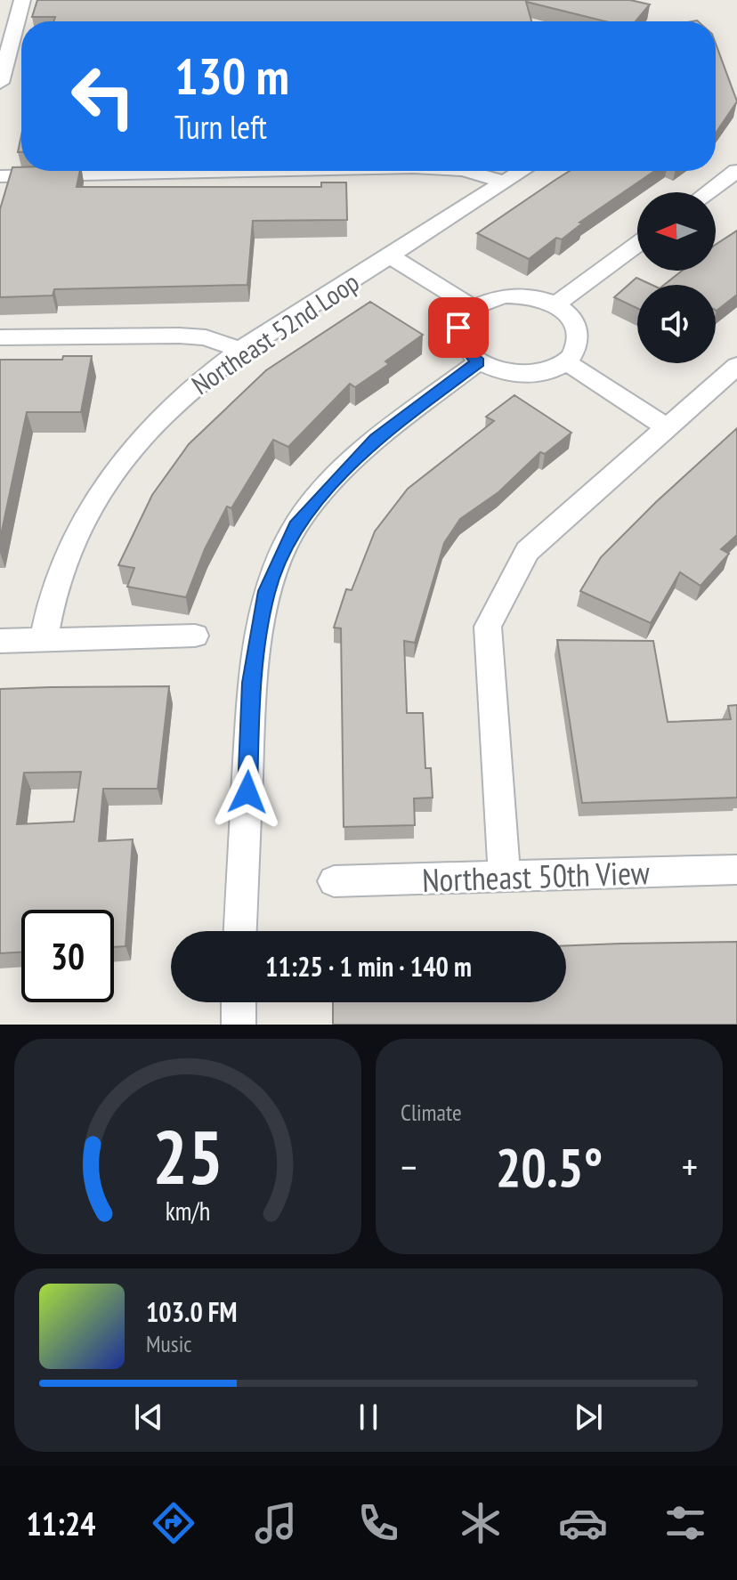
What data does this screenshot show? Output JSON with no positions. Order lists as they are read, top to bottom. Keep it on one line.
{"streets":{"street":["Northeast 52nd Loop","Northeast 50th View"]},"north":"left","page":{"turn":["130 m","Turn left"],"limit":"30","trip":"11:25 · 1 min · 140 m","tile":"Climate","heat":["−","20.5°","+"],"song":["103.0 FM","Music"],"tabs":"11:24","gauge":["25","km/h"]}}
